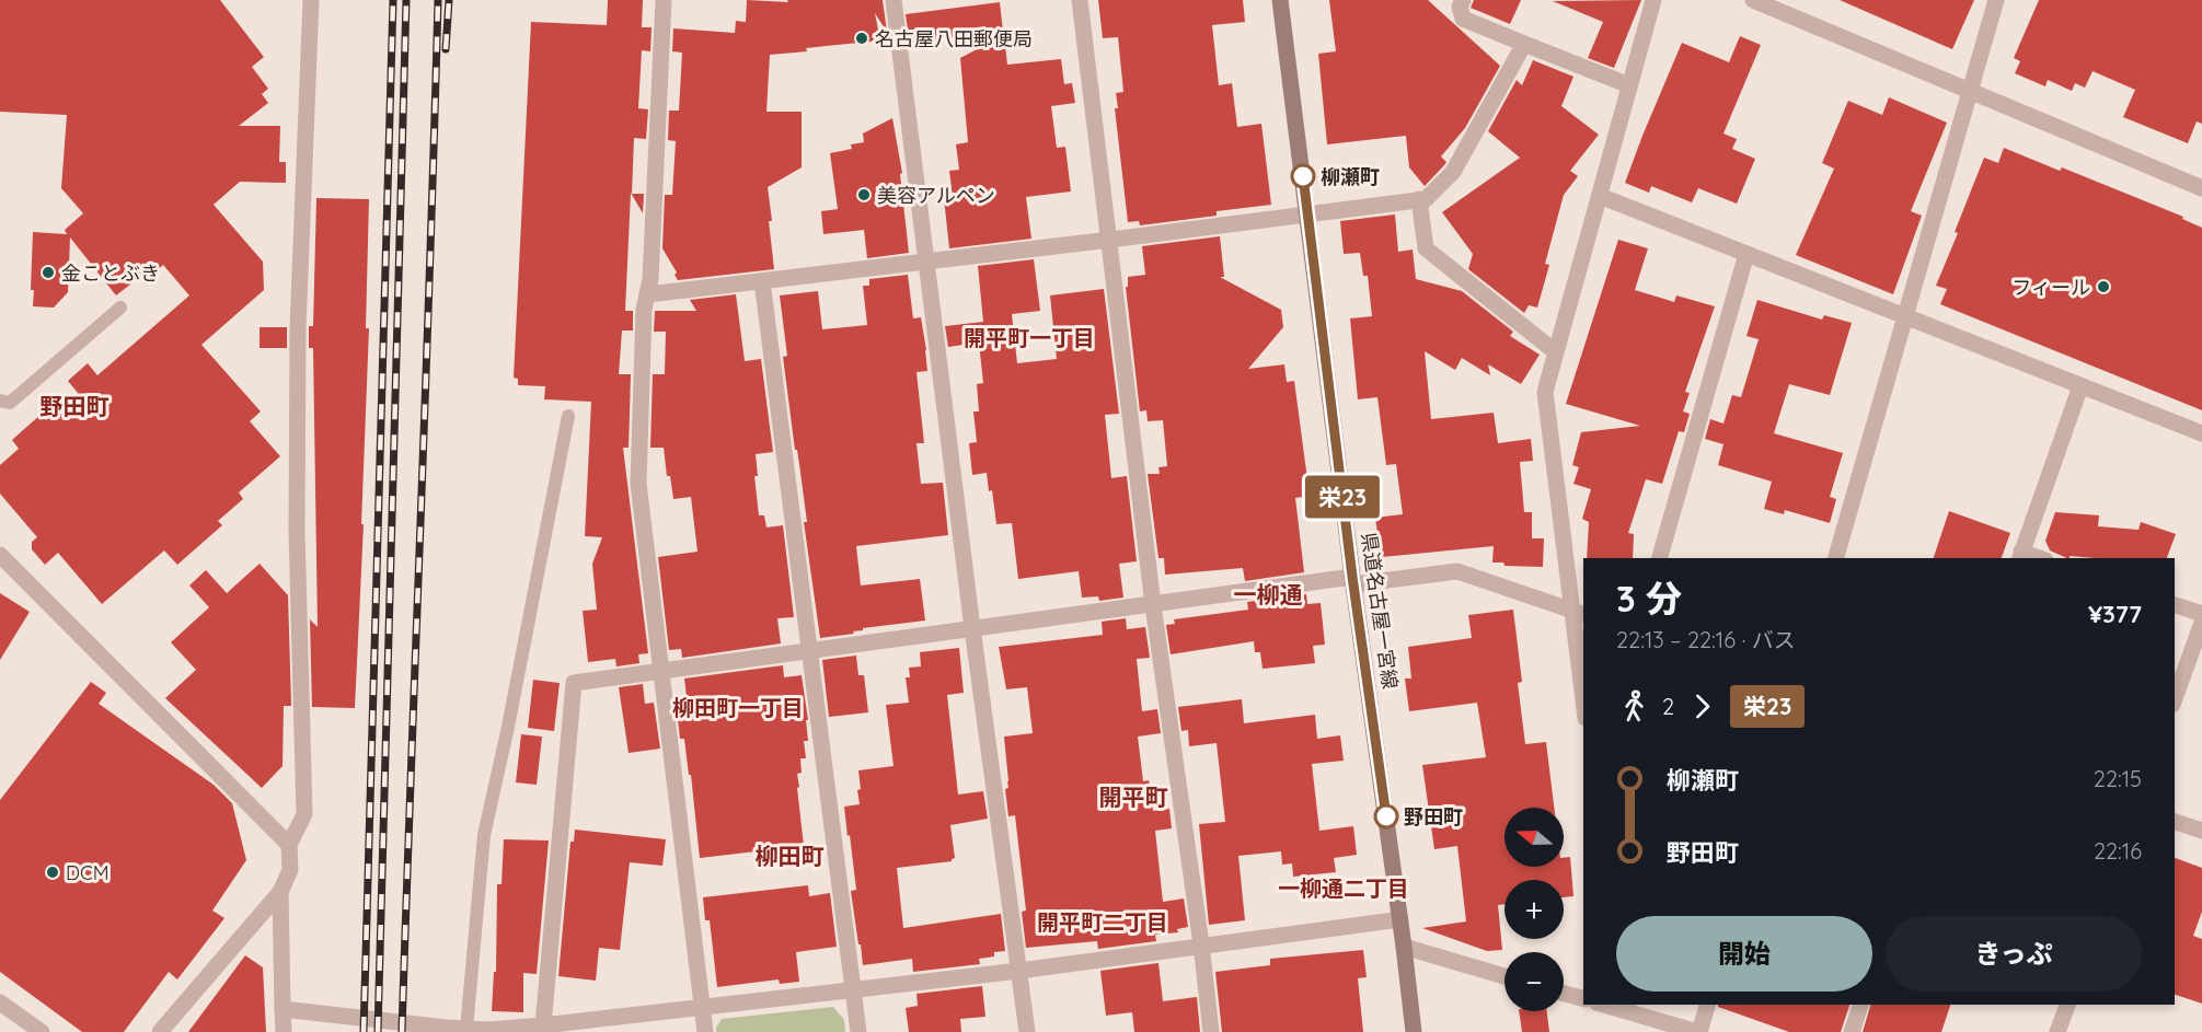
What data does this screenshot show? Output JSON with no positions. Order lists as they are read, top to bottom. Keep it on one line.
{"streets":{"main road":["県道名古屋一宮線"]},"districts":["開平町一丁目","野田町","一柳通","柳田町一丁目","開平町","柳田町","一柳通二丁目","開平町二丁目"],"places":["名古屋八田郵便局","柳瀬町","美容アルペン","金ことぶき","フィール","野田町","DCM"],"lines":["bus line 栄23"],"north":"left","page":{"on_map":"栄23","heading":["3 分","22:13 – 22:16 · バス","¥377"],"legs":["2","栄23"],"list":[{"name":"柳瀬町","value":"22:15"},{"name":"野田町","value":"22:16"}],"map_buttons":["+","−"],"buttons":["開始","きっぷ"]}}
